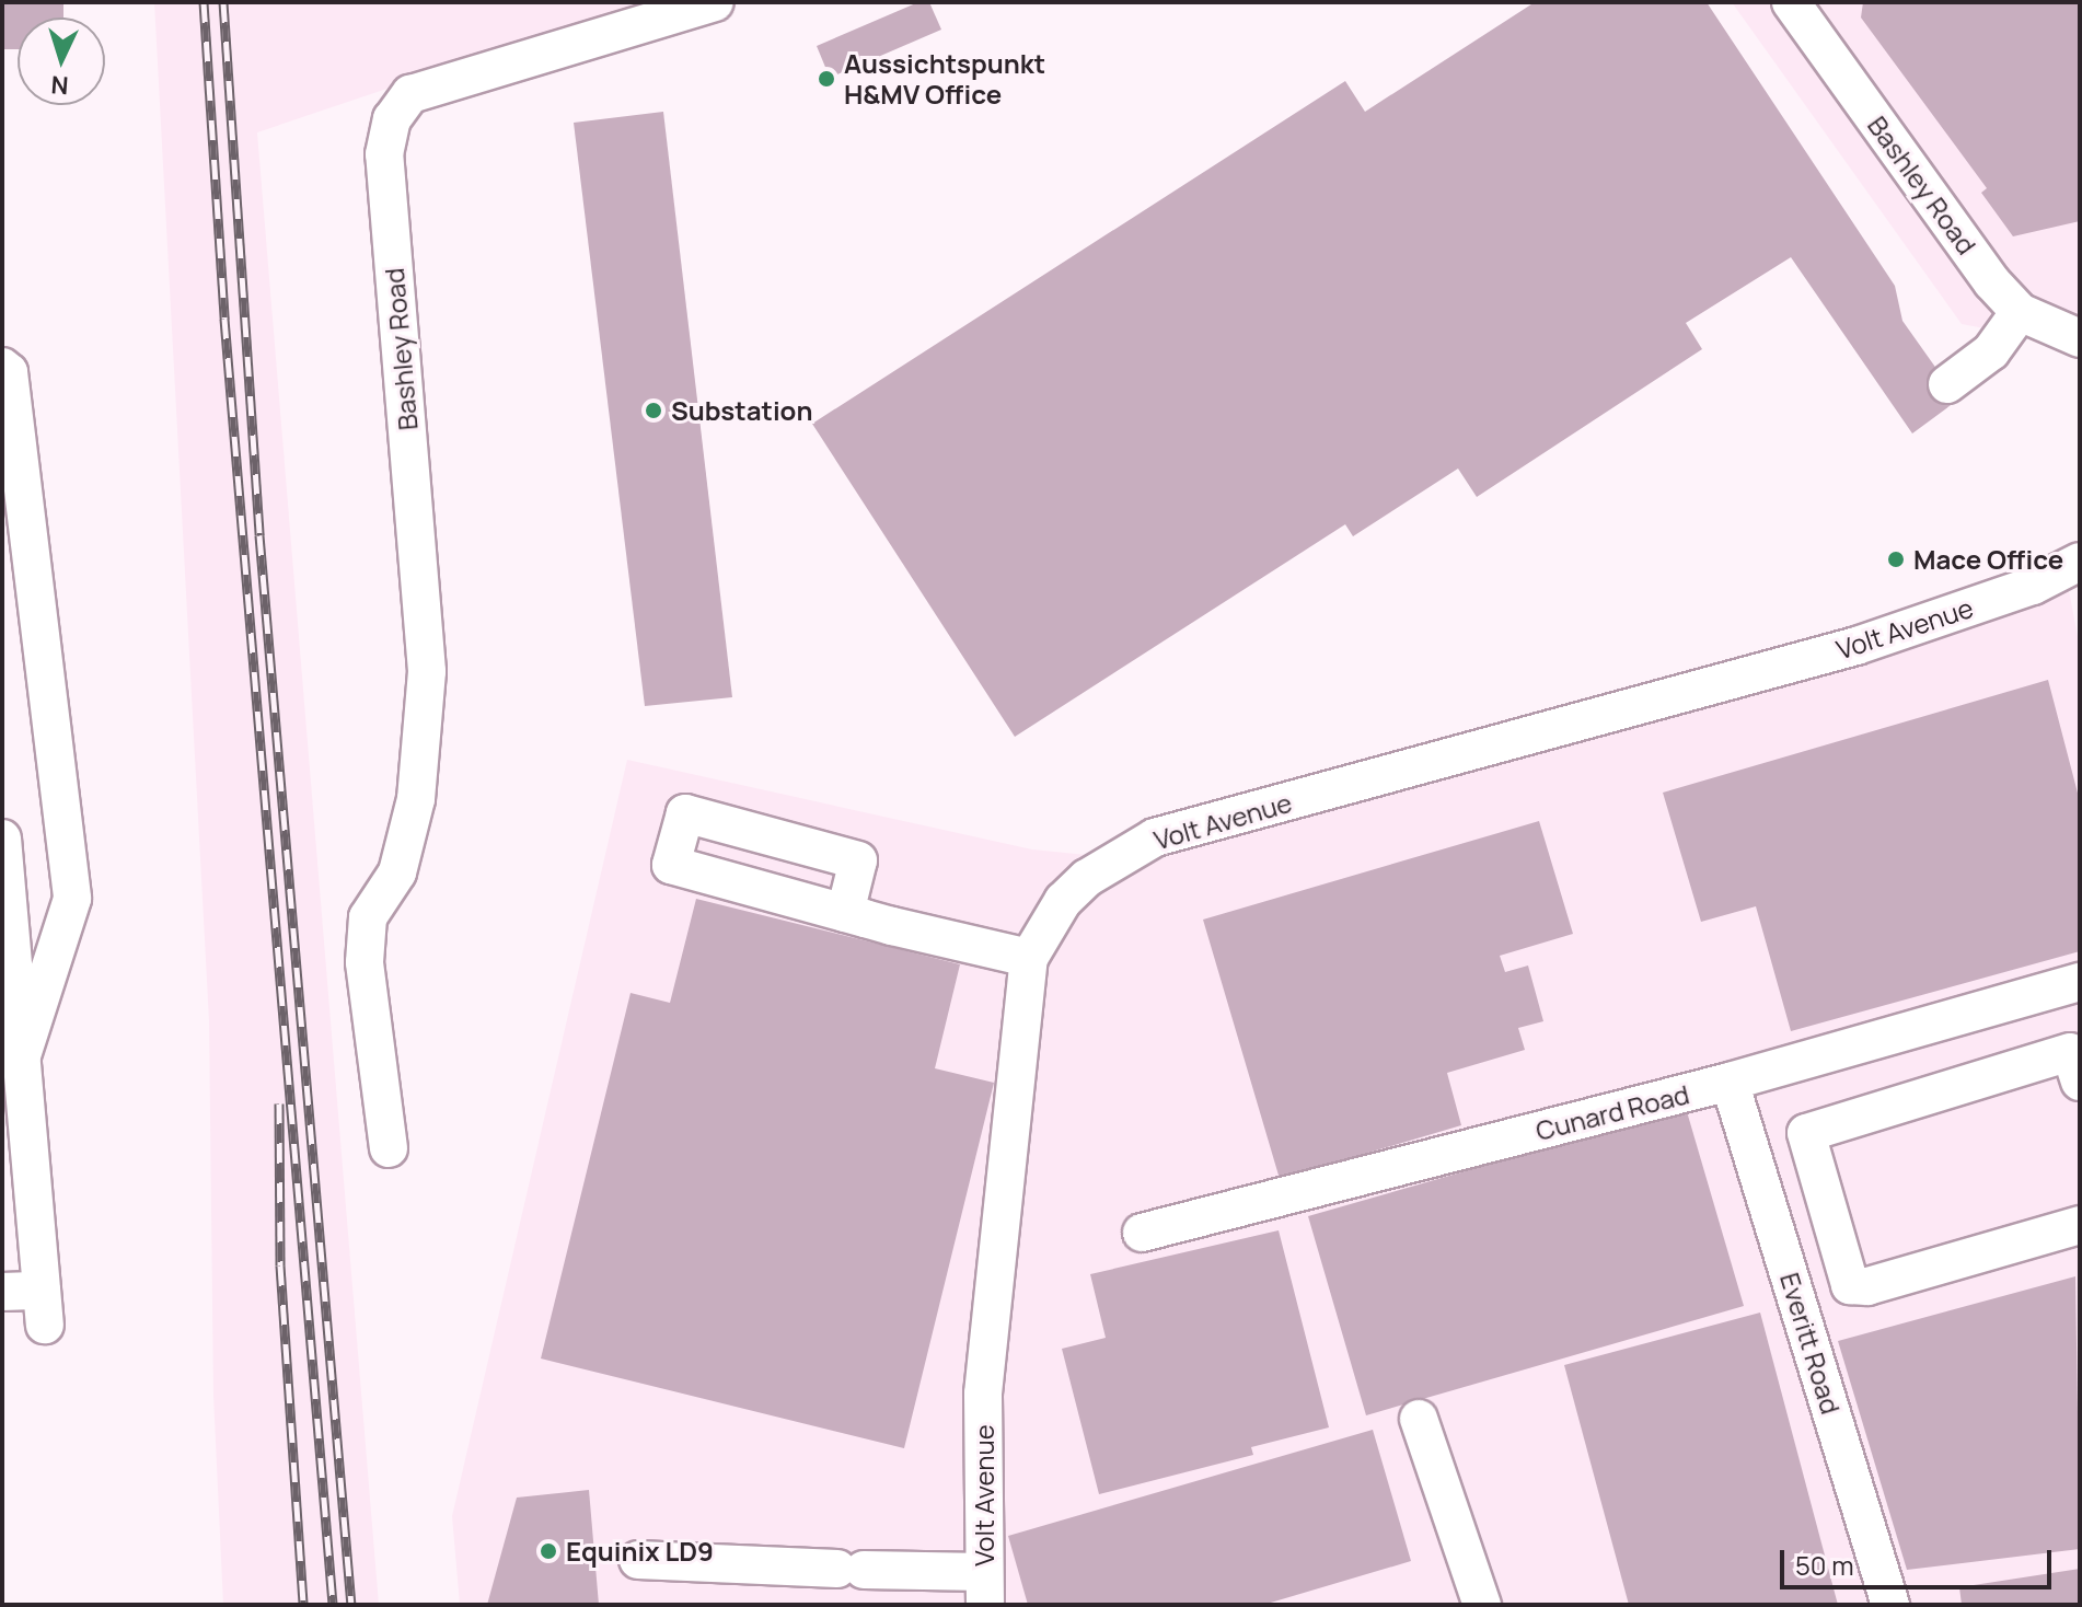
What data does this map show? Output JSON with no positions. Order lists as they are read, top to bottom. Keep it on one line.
{"streets":{"street":["Bashley Road","Volt Avenue","Cunard Road","Everitt Road"]},"crossings":[["Cunard Road","Everitt Road"]],"places":["Aussichtspunkt H&MV Office","Substation","Mace Office","Equinix LD9"],"scale_bar":"50 m","north":"bottom"}
